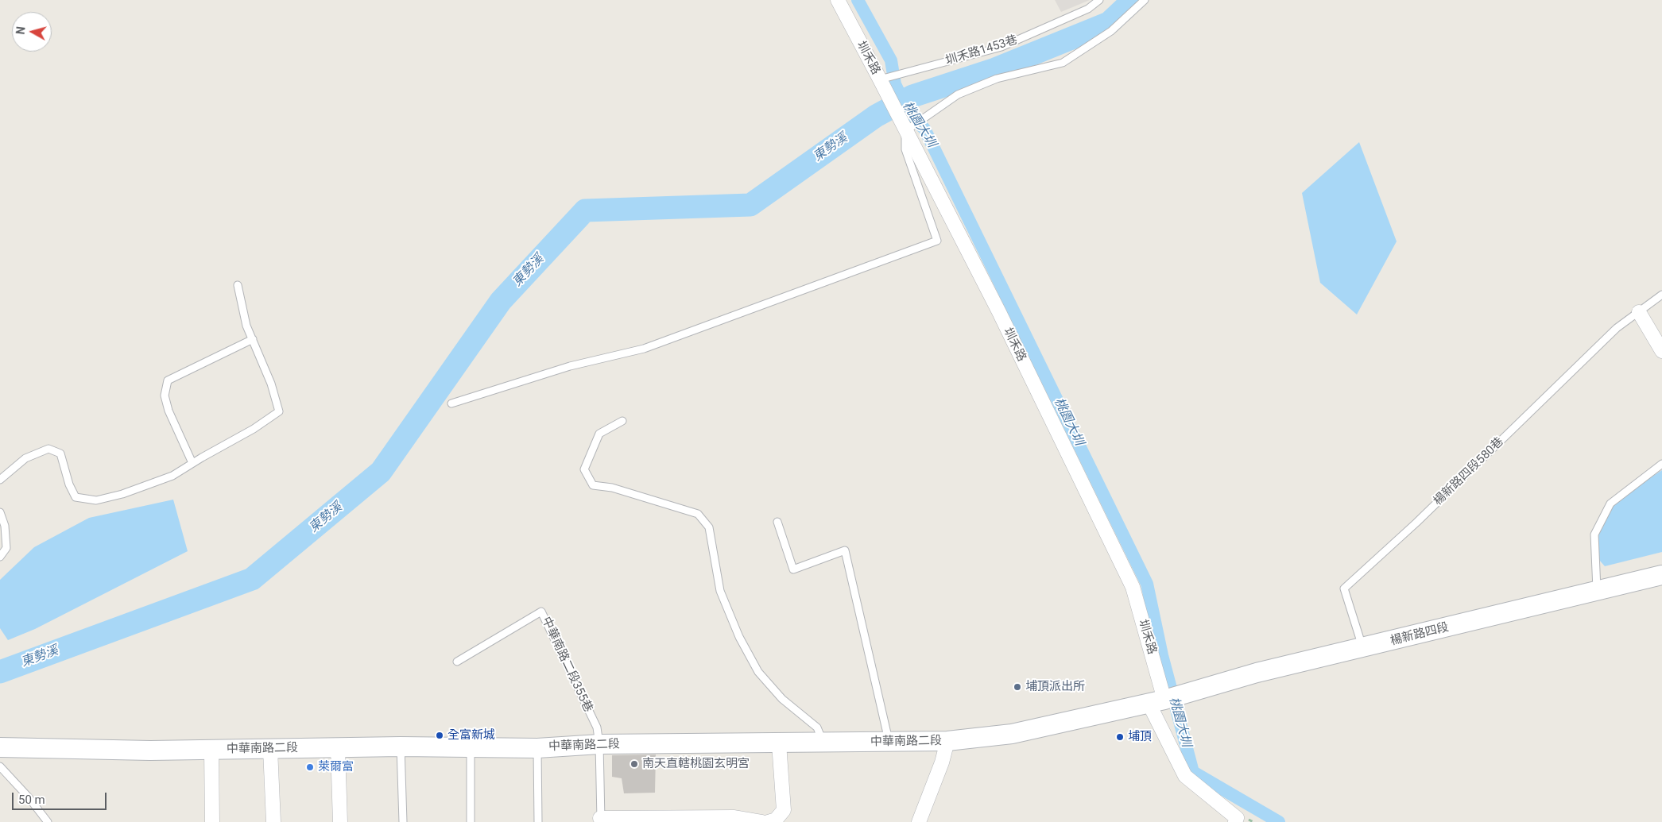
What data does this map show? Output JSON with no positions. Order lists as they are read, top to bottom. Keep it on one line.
{"streets":{"main road":["楊新路四段","中華南路二段"],"street":["圳禾路"],"lane":["圳禾路1453巷","楊新路四段580巷","中華南路二段355巷"]},"crossings":[["圳禾路1453巷","圳禾路"],["圳禾路","楊新路四段"],["圳禾路","中華南路二段"],["楊新路四段580巷","楊新路四段"],["楊新路四段","中華南路二段"],["中華南路二段355巷","中華南路二段"]],"water":["桃園大圳","東勢溪"],"places":["埔頂派出所","全富新城","埔頂","南天直轄桃園玄明宮","萊爾富"],"scale_bar":"50 m","north":"left"}
